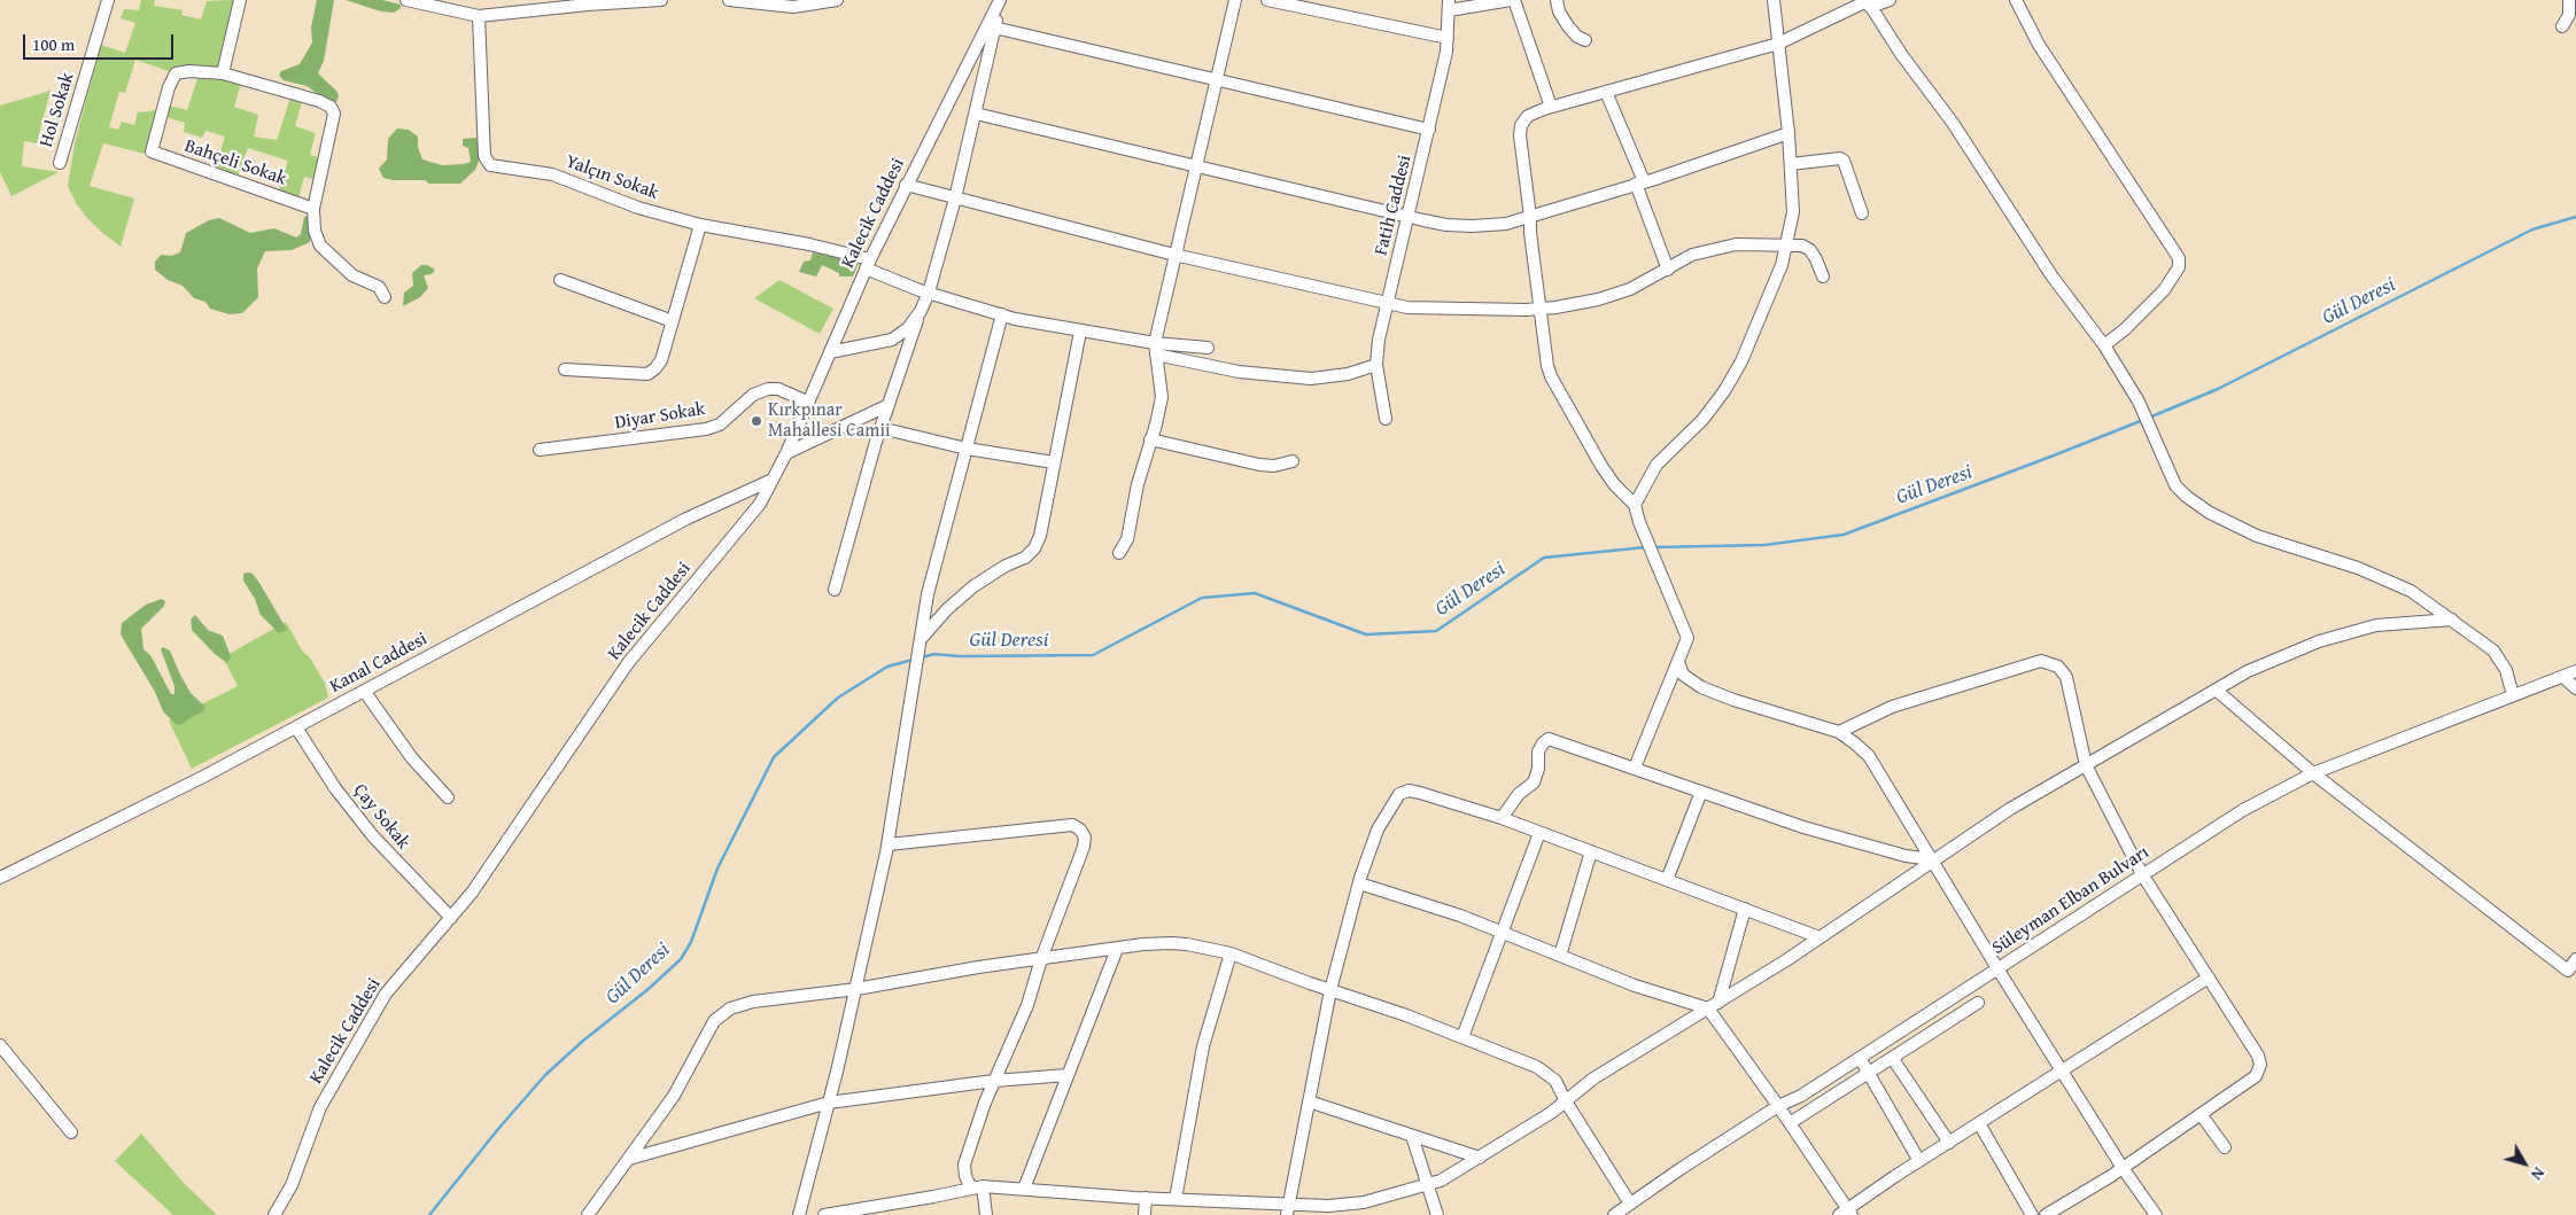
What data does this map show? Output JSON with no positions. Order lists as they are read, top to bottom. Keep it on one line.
{"streets":{"street":["Hol Sokak","Bahçeli Sokak","Yalçın Sokak","Fatih Caddesi","Kalecik Caddesi","Diyar Sokak","Kanal Caddesi","Çay Sokak","Süleyman Elban Bulvarı"]},"crossings":[["Yalçın Sokak","Kalecik Caddesi"],["Kalecik Caddesi","Diyar Sokak"],["Kalecik Caddesi","Kanal Caddesi"],["Kalecik Caddesi","Çay Sokak"],["Kanal Caddesi","Çay Sokak"]],"water":["Gül Deresi"],"places":["Kırkpınar Mahallesi Camii"],"scale_bar":"100 m","north":"bottom right"}
